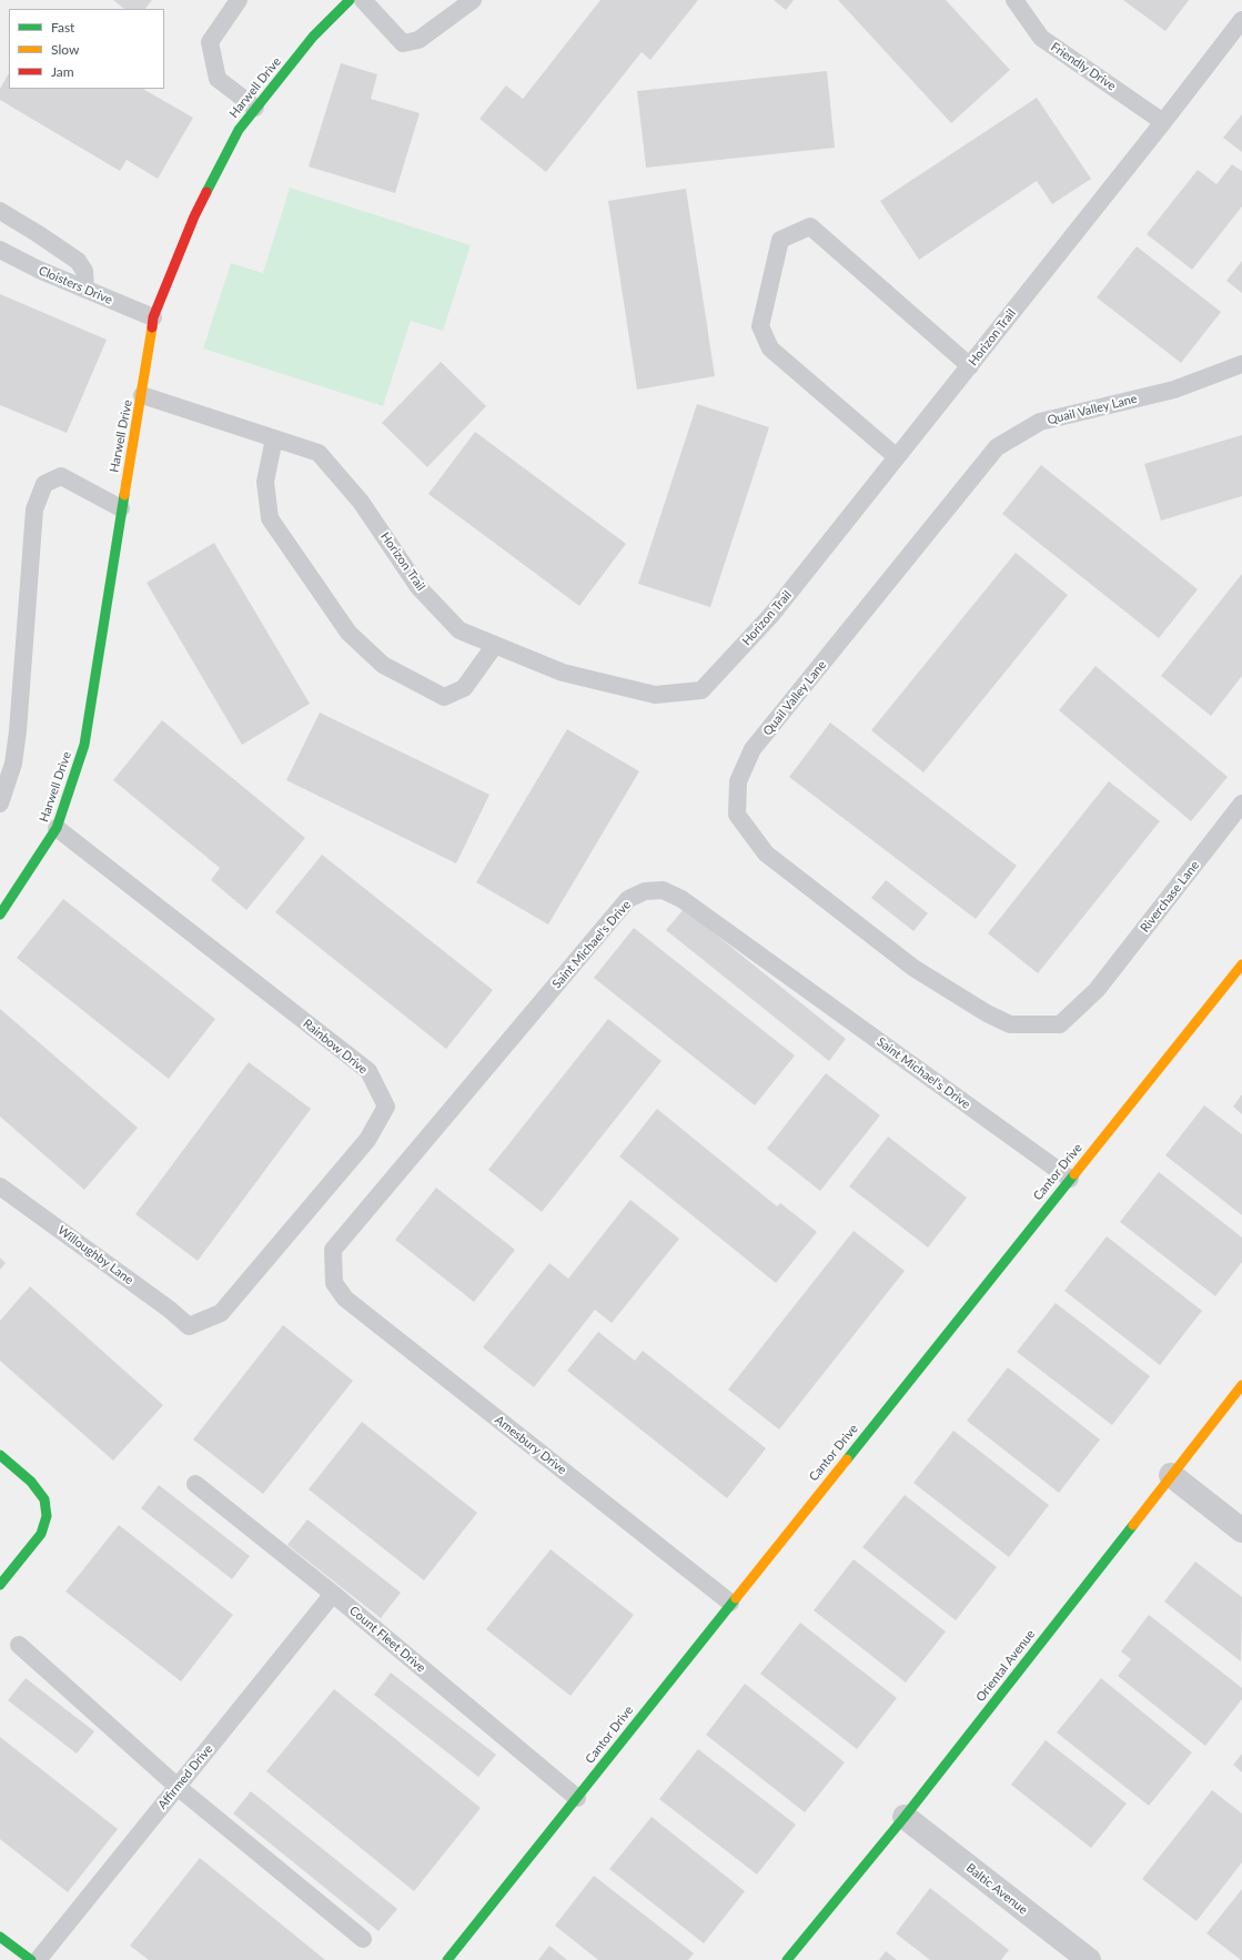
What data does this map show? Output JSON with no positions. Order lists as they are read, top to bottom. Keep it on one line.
{"streets":{"street":["Harwell Drive","Cantor Drive","Oriental Avenue","Baltic Avenue"],"lane":["Friendly Drive","Cloisters Drive","Horizon Trail","Quail Valley Lane","Riverchase Lane","Saint Michael's Drive","Rainbow Drive","Willoughby Lane","Amesbury Drive","Count Fleet Drive","Affirmed Drive"]},"crossings":[["Friendly Drive","Horizon Trail"],["Harwell Drive","Cloisters Drive"],["Harwell Drive","Horizon Trail"],["Harwell Drive","Rainbow Drive"],["Quail Valley Lane","Riverchase Lane"],["Saint Michael's Drive","Cantor Drive"],["Saint Michael's Drive","Amesbury Drive"],["Rainbow Drive","Willoughby Lane"],["Cantor Drive","Amesbury Drive"],["Cantor Drive","Count Fleet Drive"],["Count Fleet Drive","Affirmed Drive"],["Oriental Avenue","Baltic Avenue"]],"legend":["Fast","Slow","Jam"]}
